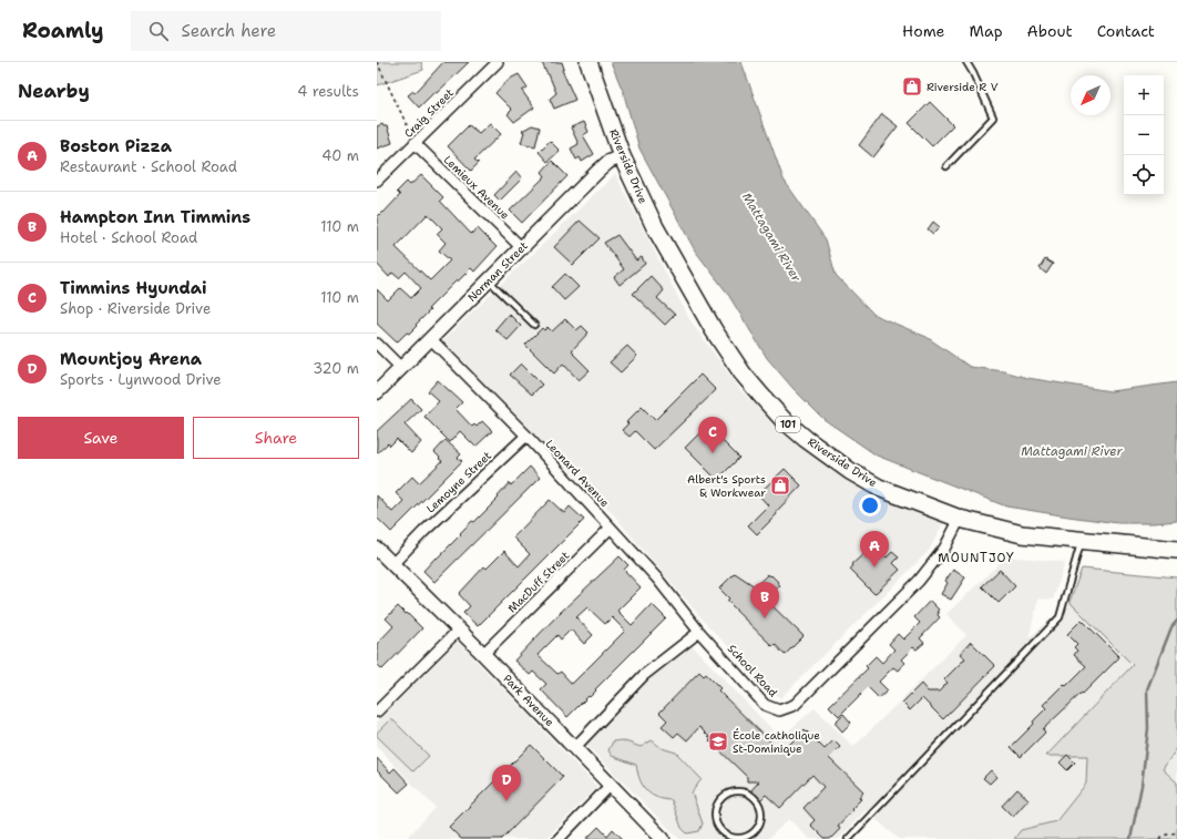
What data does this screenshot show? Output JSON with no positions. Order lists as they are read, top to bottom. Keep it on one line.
{"streets":{"main road":["Riverside Drive","101"],"street":["Craig Street","Lemieux Avenue","Norman Street","Leonard Avenue","Lemoyne Street","MacDuff Street","School Road","Park Avenue"]},"crossings":[["Craig Street","Lemieux Avenue"],["Riverside Drive","Norman Street"],["Riverside Drive","School Road"],["Lemieux Avenue","Norman Street"],["Norman Street","Leonard Avenue"],["Leonard Avenue","Lemoyne Street"],["Leonard Avenue","MacDuff Street"],["Leonard Avenue","School Road"],["Lemoyne Street","Park Avenue"],["MacDuff Street","Park Avenue"]],"districts":["MOUNTJOY"],"water":["Mattagami River"],"places":{"shop":["Riverside R V","Albert's Sports & Workwear"],"school or university":["École catholique St-Dominique"]},"north":"bottom left","page":{"header":"Roamly","search":"Search here","nav":["Home","Map","About","Contact"],"heading":["Nearby","4 results"],"map_buttons":["+","−"],"list":[{"mark":"A","name":"Boston Pizza","note":"Restaurant · School Road","value":"40 m"},{"mark":"B","name":"Hampton Inn Timmins","note":"Hotel · School Road","value":"110 m"},{"mark":"C","name":"Timmins Hyundai","note":"Shop · Riverside Drive","value":"110 m"},{"mark":"D","name":"Mountjoy Arena","note":"Sports · Lynwood Drive","value":"320 m"}],"buttons":["Save","Share"],"pins":["C","A","B","D"]}}
